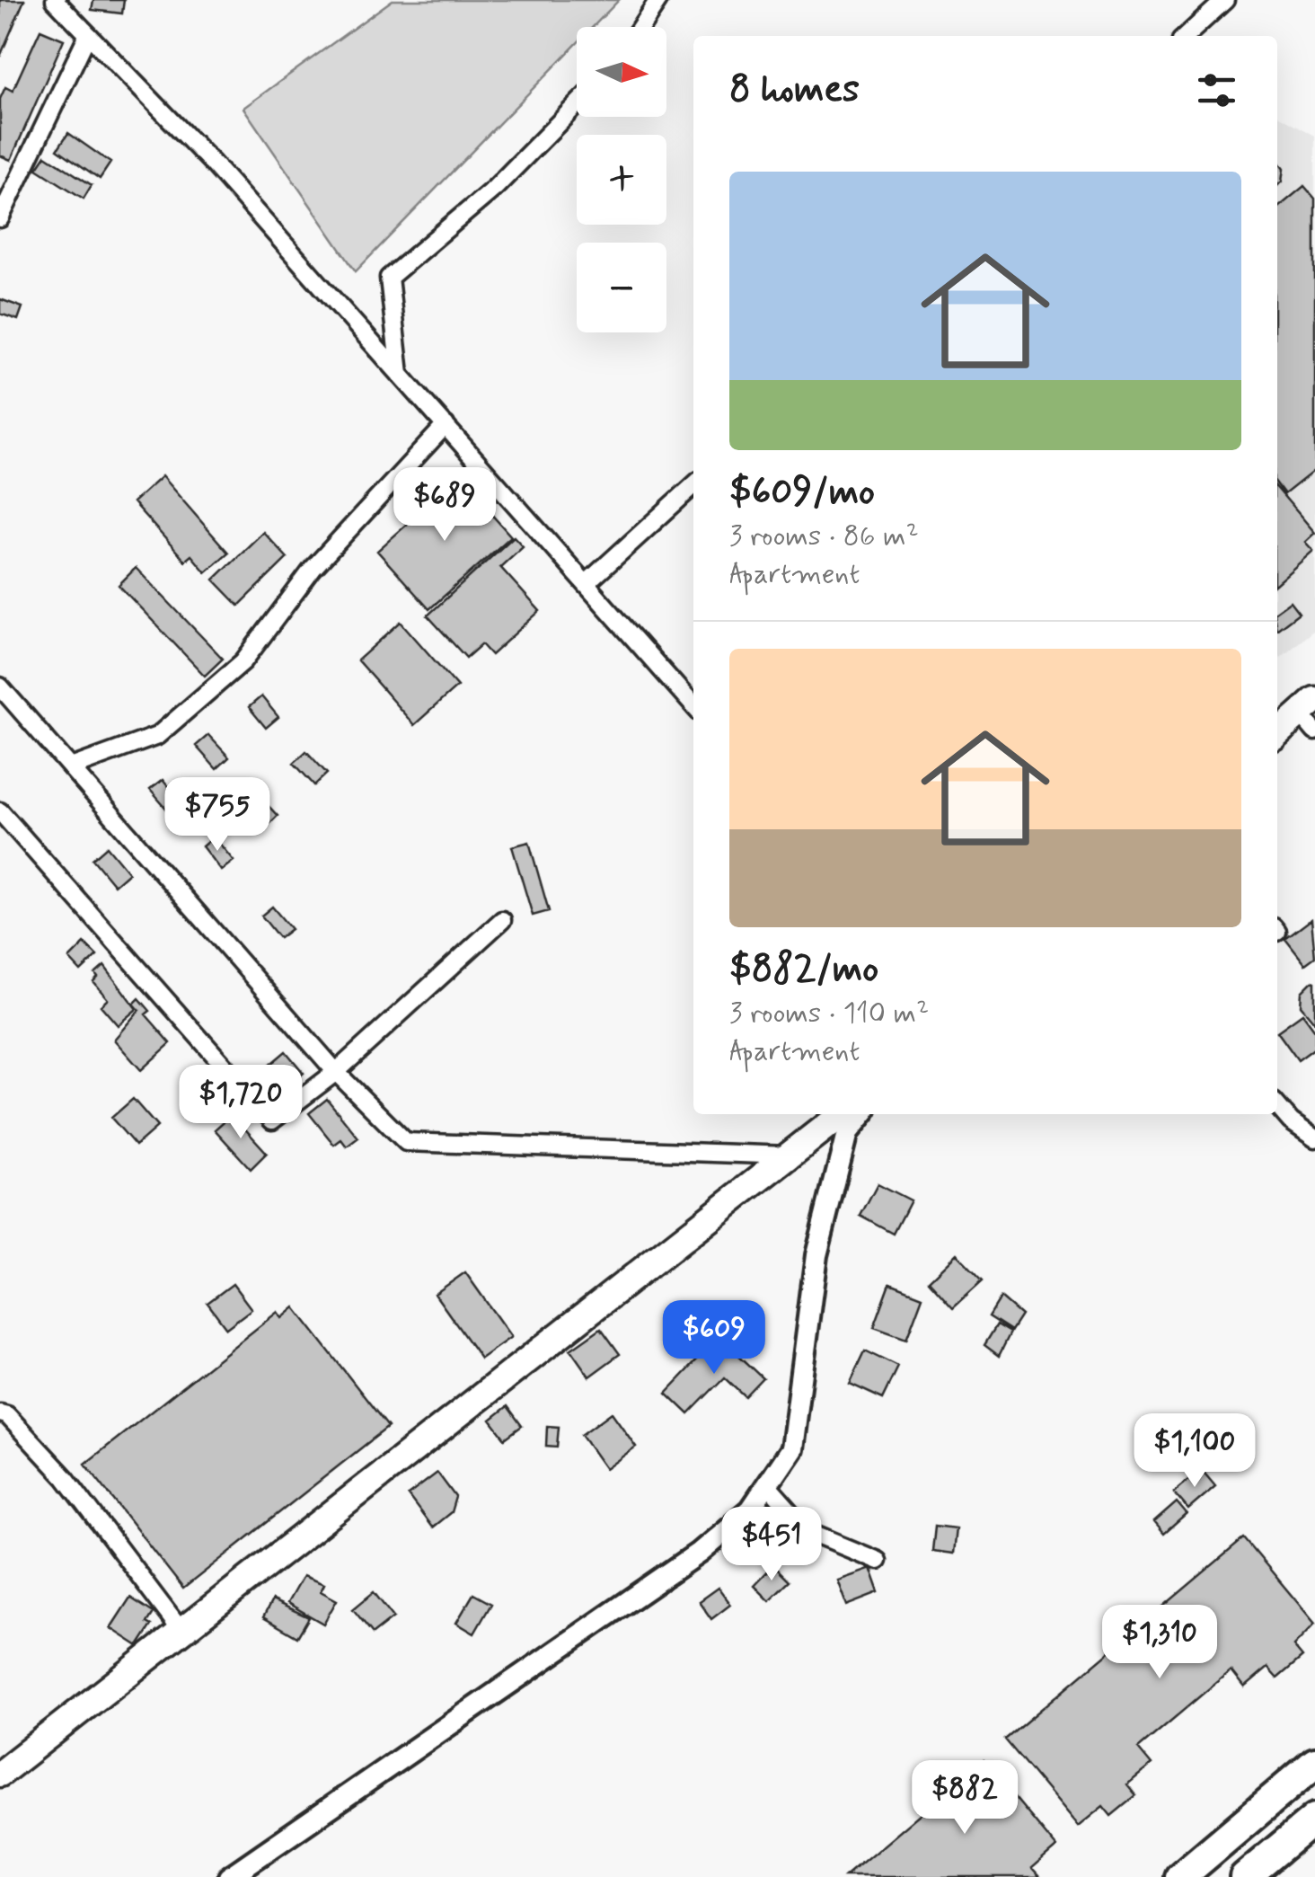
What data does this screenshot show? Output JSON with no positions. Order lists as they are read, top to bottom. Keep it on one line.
{"north":"right","page":{"map_buttons":["+","−"],"heading":"8 homes","list":[{"name":"$609/mo","note":"3 rooms · 86 m² · Apartment"},{"name":"$882/mo","note":"3 rooms · 110 m² · Apartment"}],"price":["$689","$755","$1,720","$609","$1,100","$451","$1,310","$882"]}}
